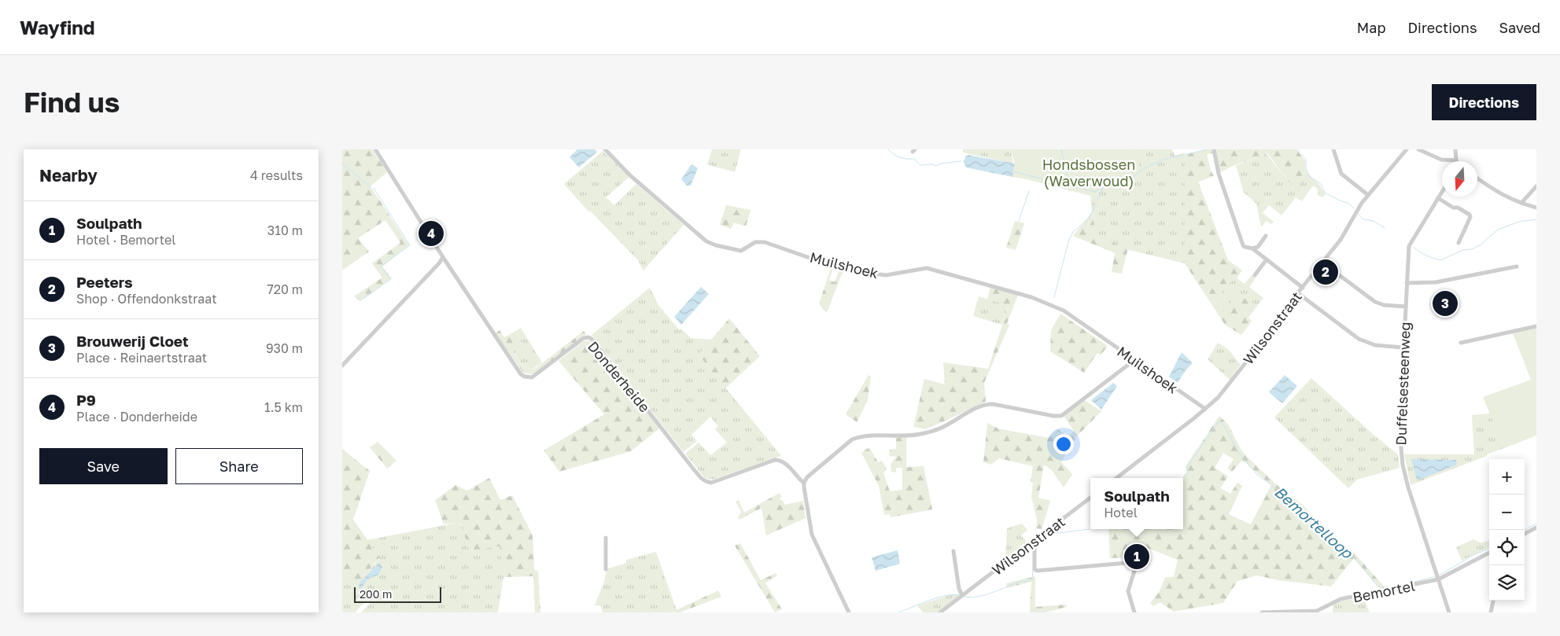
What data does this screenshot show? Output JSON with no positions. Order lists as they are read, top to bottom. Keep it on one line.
{"streets":{"street":["Muilshoek","Wilsonstraat","Donderheide","Duffelsesteenweg","Bemortel"]},"crossings":[["Muilshoek","Wilsonstraat"],["Duffelsesteenweg","Bemortel"]],"water":["Bemortelloop"],"parks":["Hondsbossen (Waverwoud)"],"scale_bar":"200 m","north":"bottom","page":{"header":"Wayfind","nav":["Map","Directions","Saved"],"buttons":["Directions",["Save","Share"]],"title":"Find us","heading":["Nearby","4 results"],"list":[{"mark":"1","name":"Soulpath","note":"Hotel · Bemortel","value":"310 m"},{"mark":"2","name":"Peeters","note":"Shop · Offendonkstraat","value":"720 m"},{"mark":"3","name":"Brouwerij Cloet","note":"Place · Reinaertstraat","value":"930 m"},{"mark":"4","name":"P9","note":"Place · Donderheide","value":"1.5 km"}],"pins":["4","2","3","1"],"map_buttons":["+","−"],"popup":["Soulpath","Hotel"],"scale":"200 m"}}
